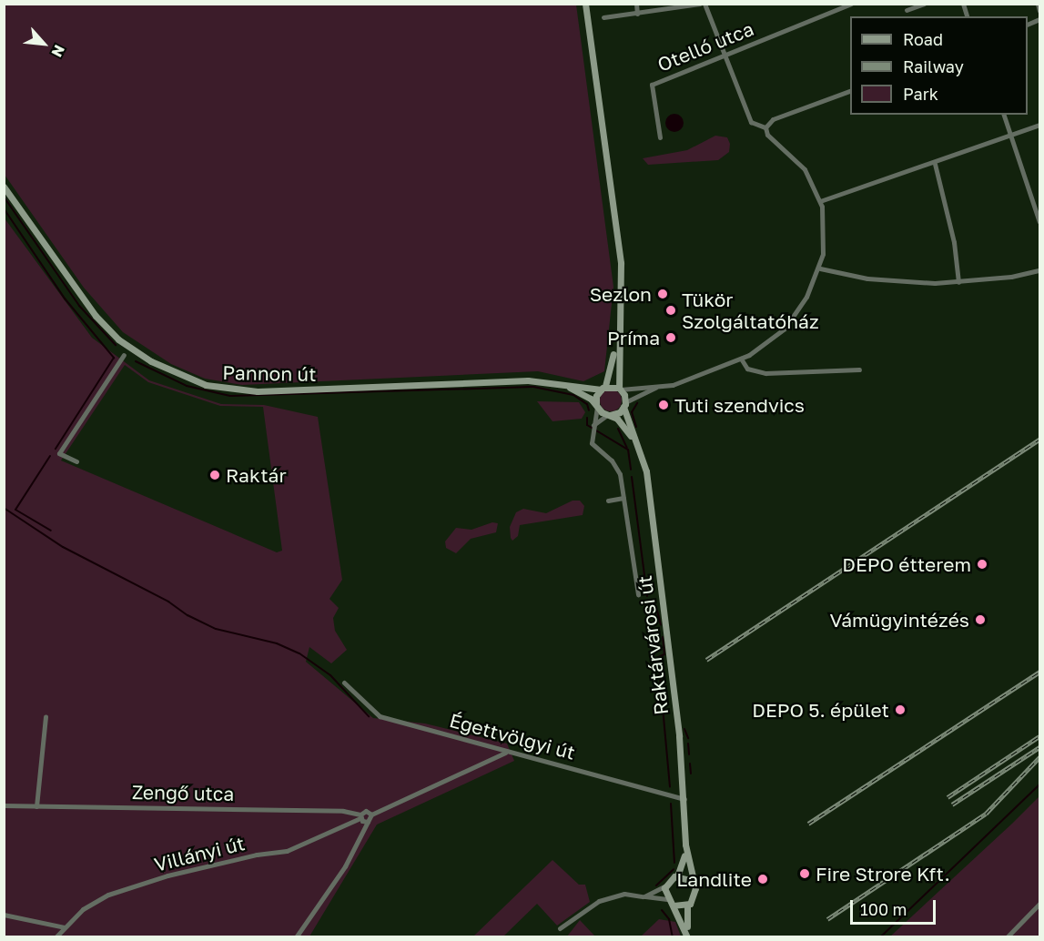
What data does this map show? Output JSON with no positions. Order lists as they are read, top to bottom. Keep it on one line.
{"streets":{"main road":["Pannon út","Raktárvárosi út"],"street":["Otelló utca","Égettvölgyi út","Zengő utca","Villányi út"]},"crossings":[["Pannon út","Raktárvárosi út"],["Raktárvárosi út","Égettvölgyi út"],["Zengő utca","Villányi út"]],"places":["Sezlon","Tükör Szolgáltatóház","Príma","Tuti szendvics","Raktár","DEPO étterem","Vámügyintézés","DEPO 5. épület","Fire Strore Kft.","Landlite"],"legend":["Road","Railway","Park"],"scale_bar":"100 m","north":"bottom right"}
